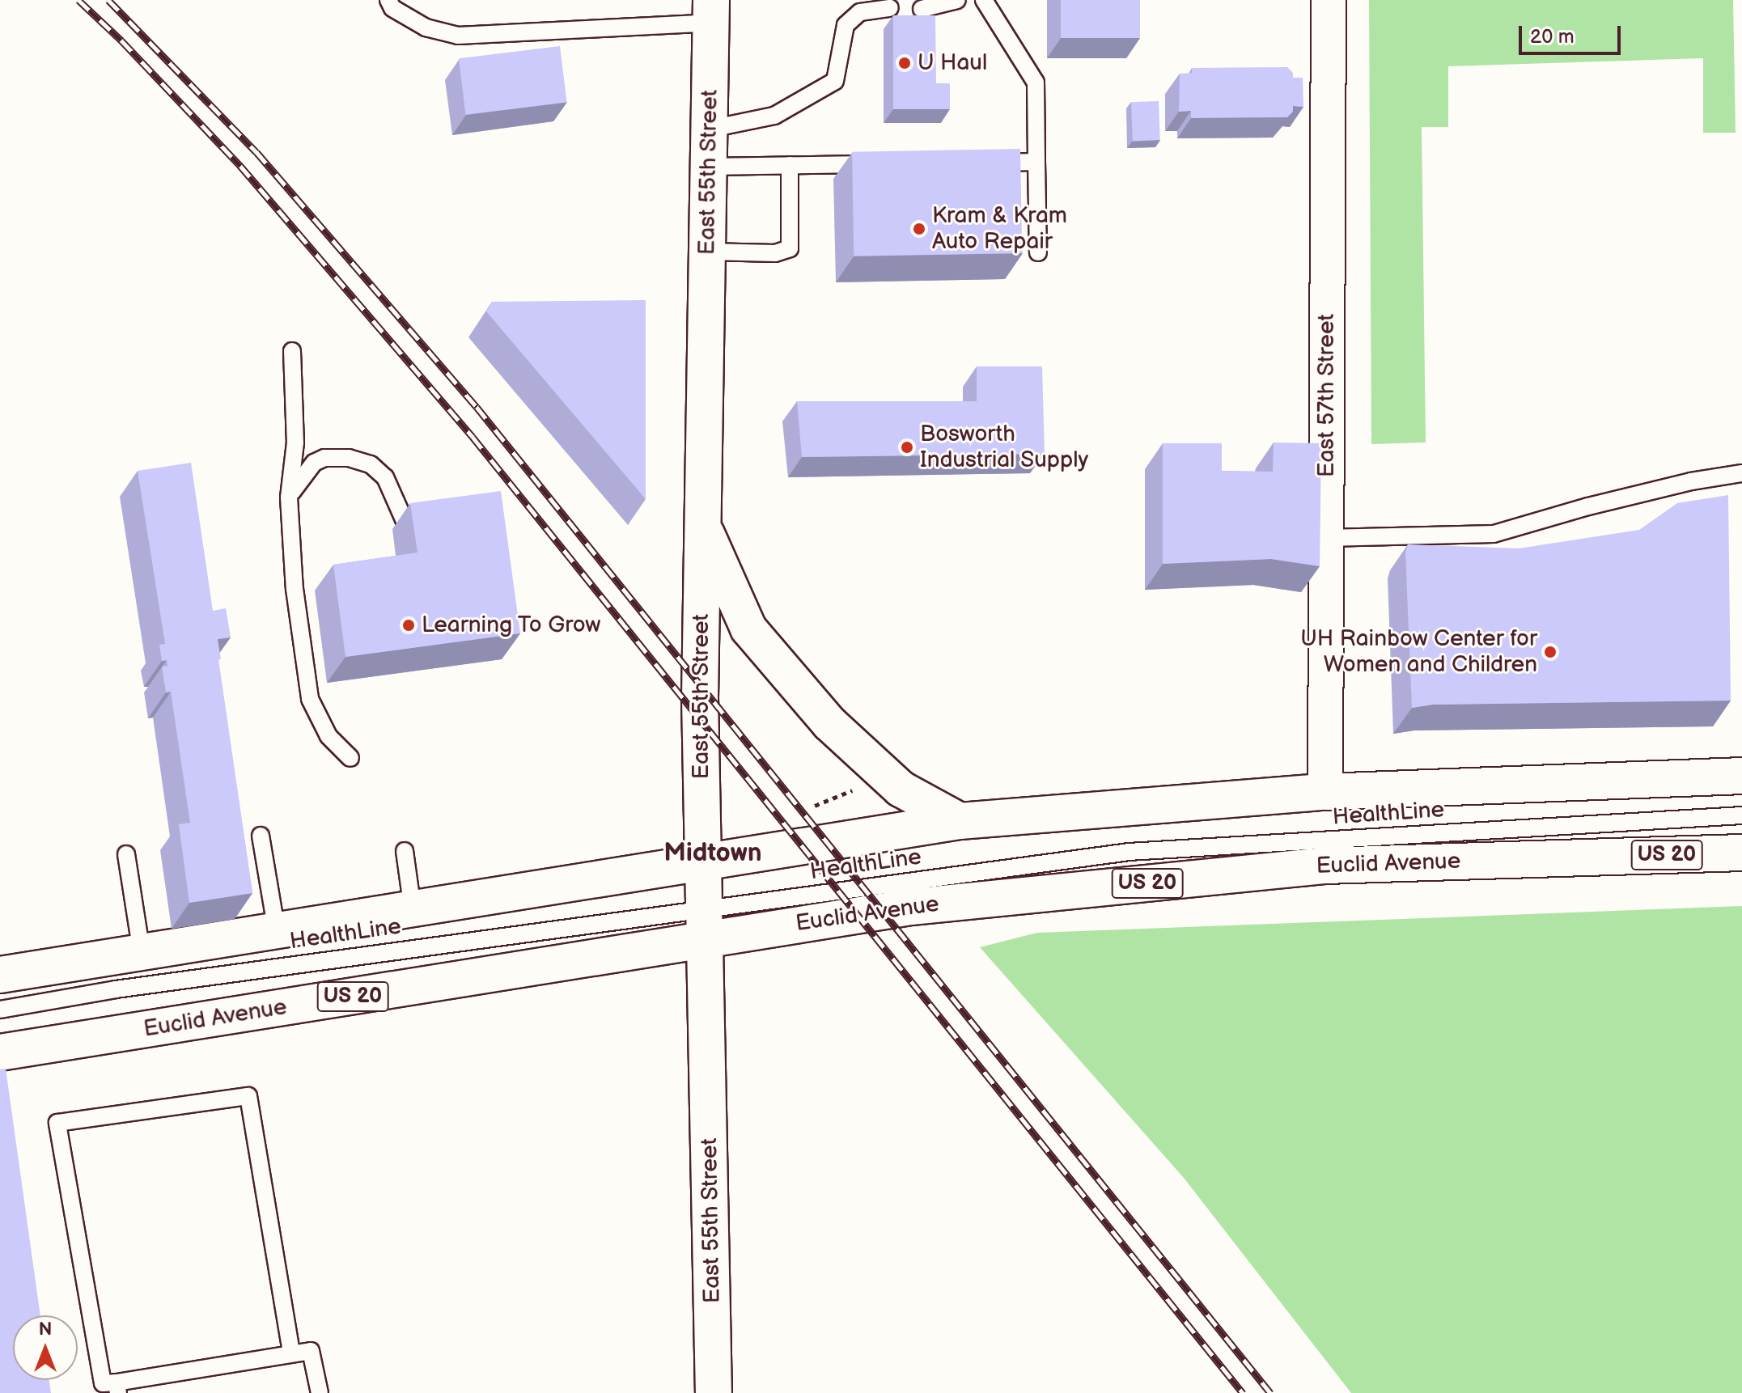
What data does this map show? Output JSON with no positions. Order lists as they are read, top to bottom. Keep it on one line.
{"streets":{"main road":["East 55th Street","US 20","Euclid Avenue"],"street":["East 57th Street"],"lane":["HealthLine"]},"crossings":[["East 55th Street","HealthLine"],["East 55th Street","Euclid Avenue"],["HealthLine","Euclid Avenue"]],"districts":["Midtown"],"places":["U Haul","Kram & Kram Auto Repair","Bosworth Industrial Supply","Learning To Grow","UH Rainbow Center for Women and Children"],"scale_bar":"20 m","north":"top"}
